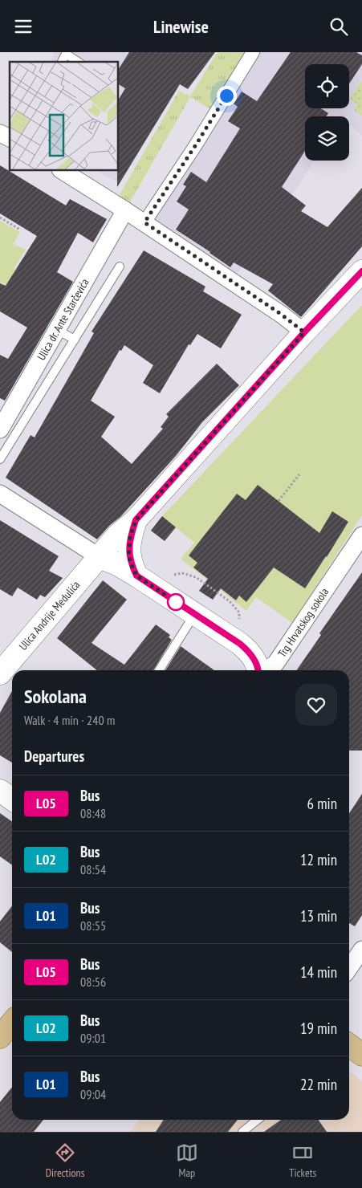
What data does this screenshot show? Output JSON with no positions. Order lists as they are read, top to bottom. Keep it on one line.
{"streets":{"main road":["Ulica Andrije Medulića","Trg Hrvatskog sokola"],"street":["Ulica dr. Ante Starčevića"]},"crossings":[["Ulica Andrije Medulića","Trg Hrvatskog sokola"]],"lines":["bus line L05"],"page":{"header":"Linewise","heading":[["Sokolana","Walk · 4 min · 240 m"],"Departures"],"list":[{"mark":"L05","name":"Bus","note":"08:48","value":"6 min"},{"mark":"L02","name":"Bus","note":"08:54","value":"12 min"},{"mark":"L01","name":"Bus","note":"08:55","value":"13 min"},{"mark":"L05","name":"Bus","note":"08:56","value":"14 min"},{"mark":"L02","name":"Bus","note":"09:01","value":"19 min"},{"mark":"L01","name":"Bus","note":"09:04","value":"22 min"}],"tabs":["Directions","Map","Tickets"]}}
